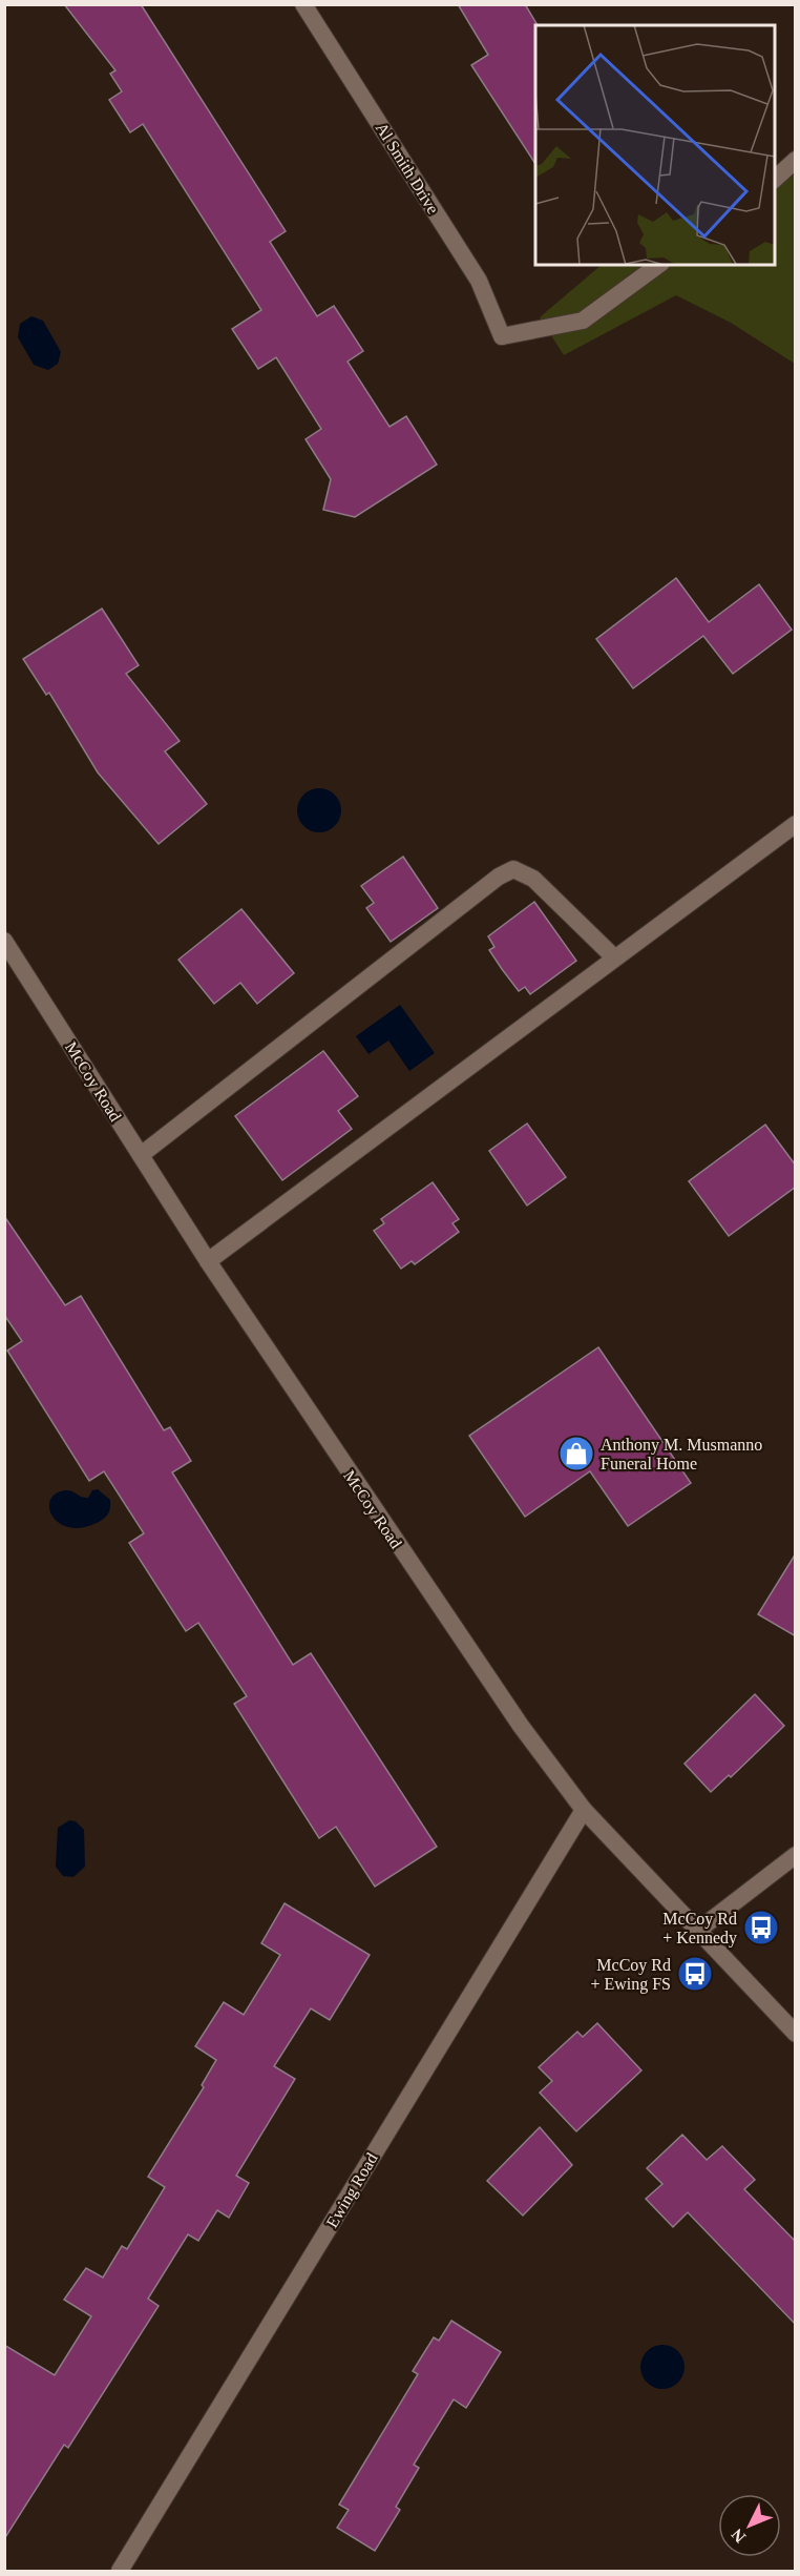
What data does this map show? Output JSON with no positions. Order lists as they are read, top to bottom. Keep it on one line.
{"streets":{"street":["Al Smith Drive","McCoy Road","Ewing Road"]},"crossings":[["McCoy Road","Ewing Road"]],"places":{"shop":["Anthony M. Musmanno Funeral Home"],"bus stop":["McCoy Rd + Kennedy","McCoy Rd + Ewing FS"]},"north":"bottom left"}
